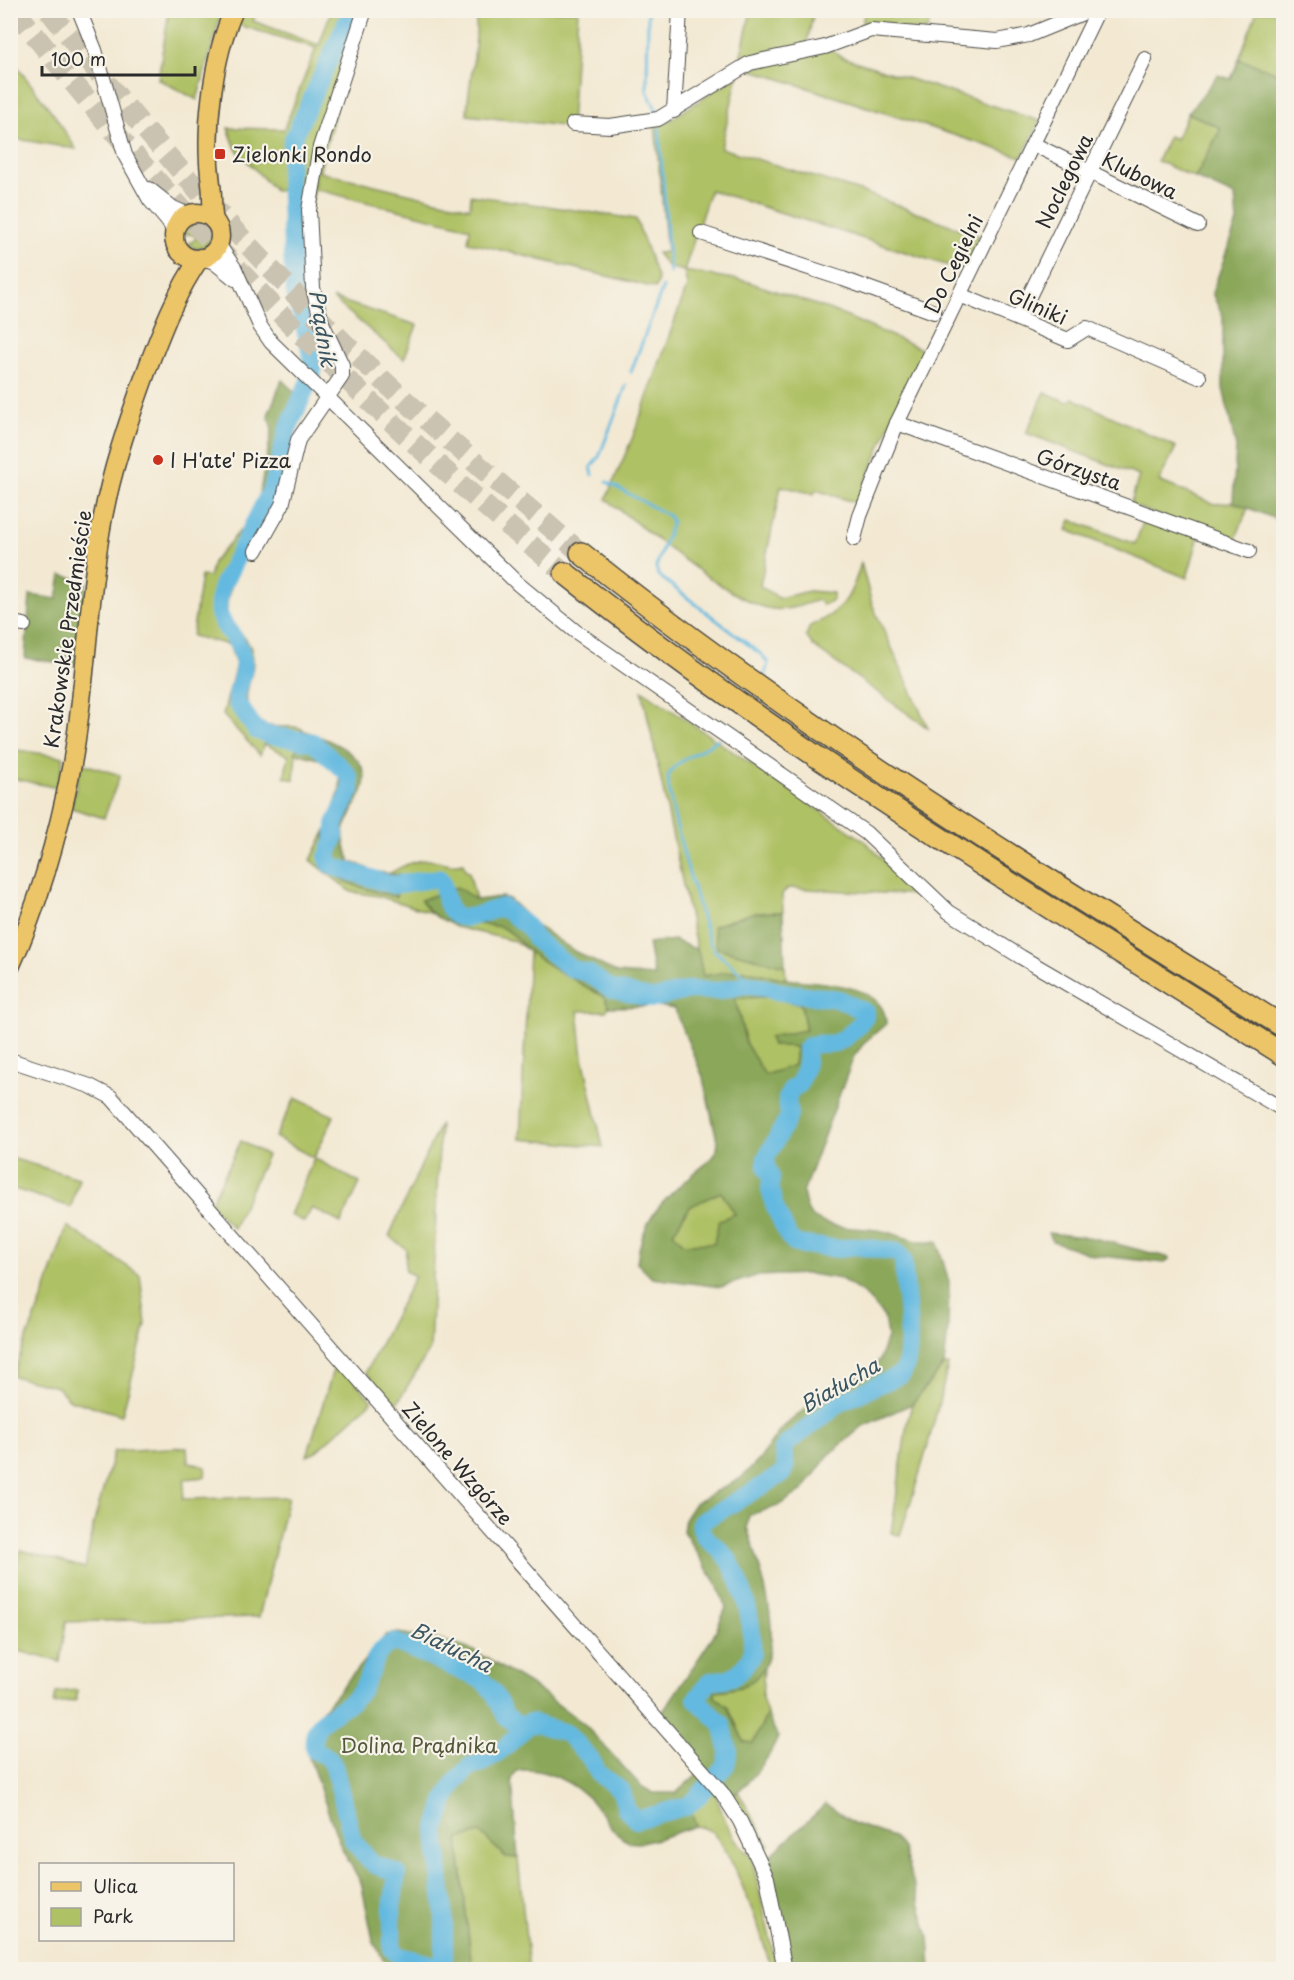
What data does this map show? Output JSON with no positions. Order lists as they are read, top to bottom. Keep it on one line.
{"streets":{"main road":["Krakowskie Przedmieście"],"street":["Klubowa","Noclegowa","Do Cegielni","Gliniki","Górzysta","Zielone Wzgórze"]},"crossings":[["Klubowa","Noclegowa"],["Klubowa","Do Cegielni"],["Noclegowa","Gliniki"],["Do Cegielni","Gliniki"],["Do Cegielni","Górzysta"]],"water":["Prądnik","Białucha"],"parks":["Dolina Prądnika"],"places":{"transit":["Zielonki Rondo"],"other":["I H'ate' Pizza"]},"legend":["Ulica","Park"],"scale_bar":"100 m"}
